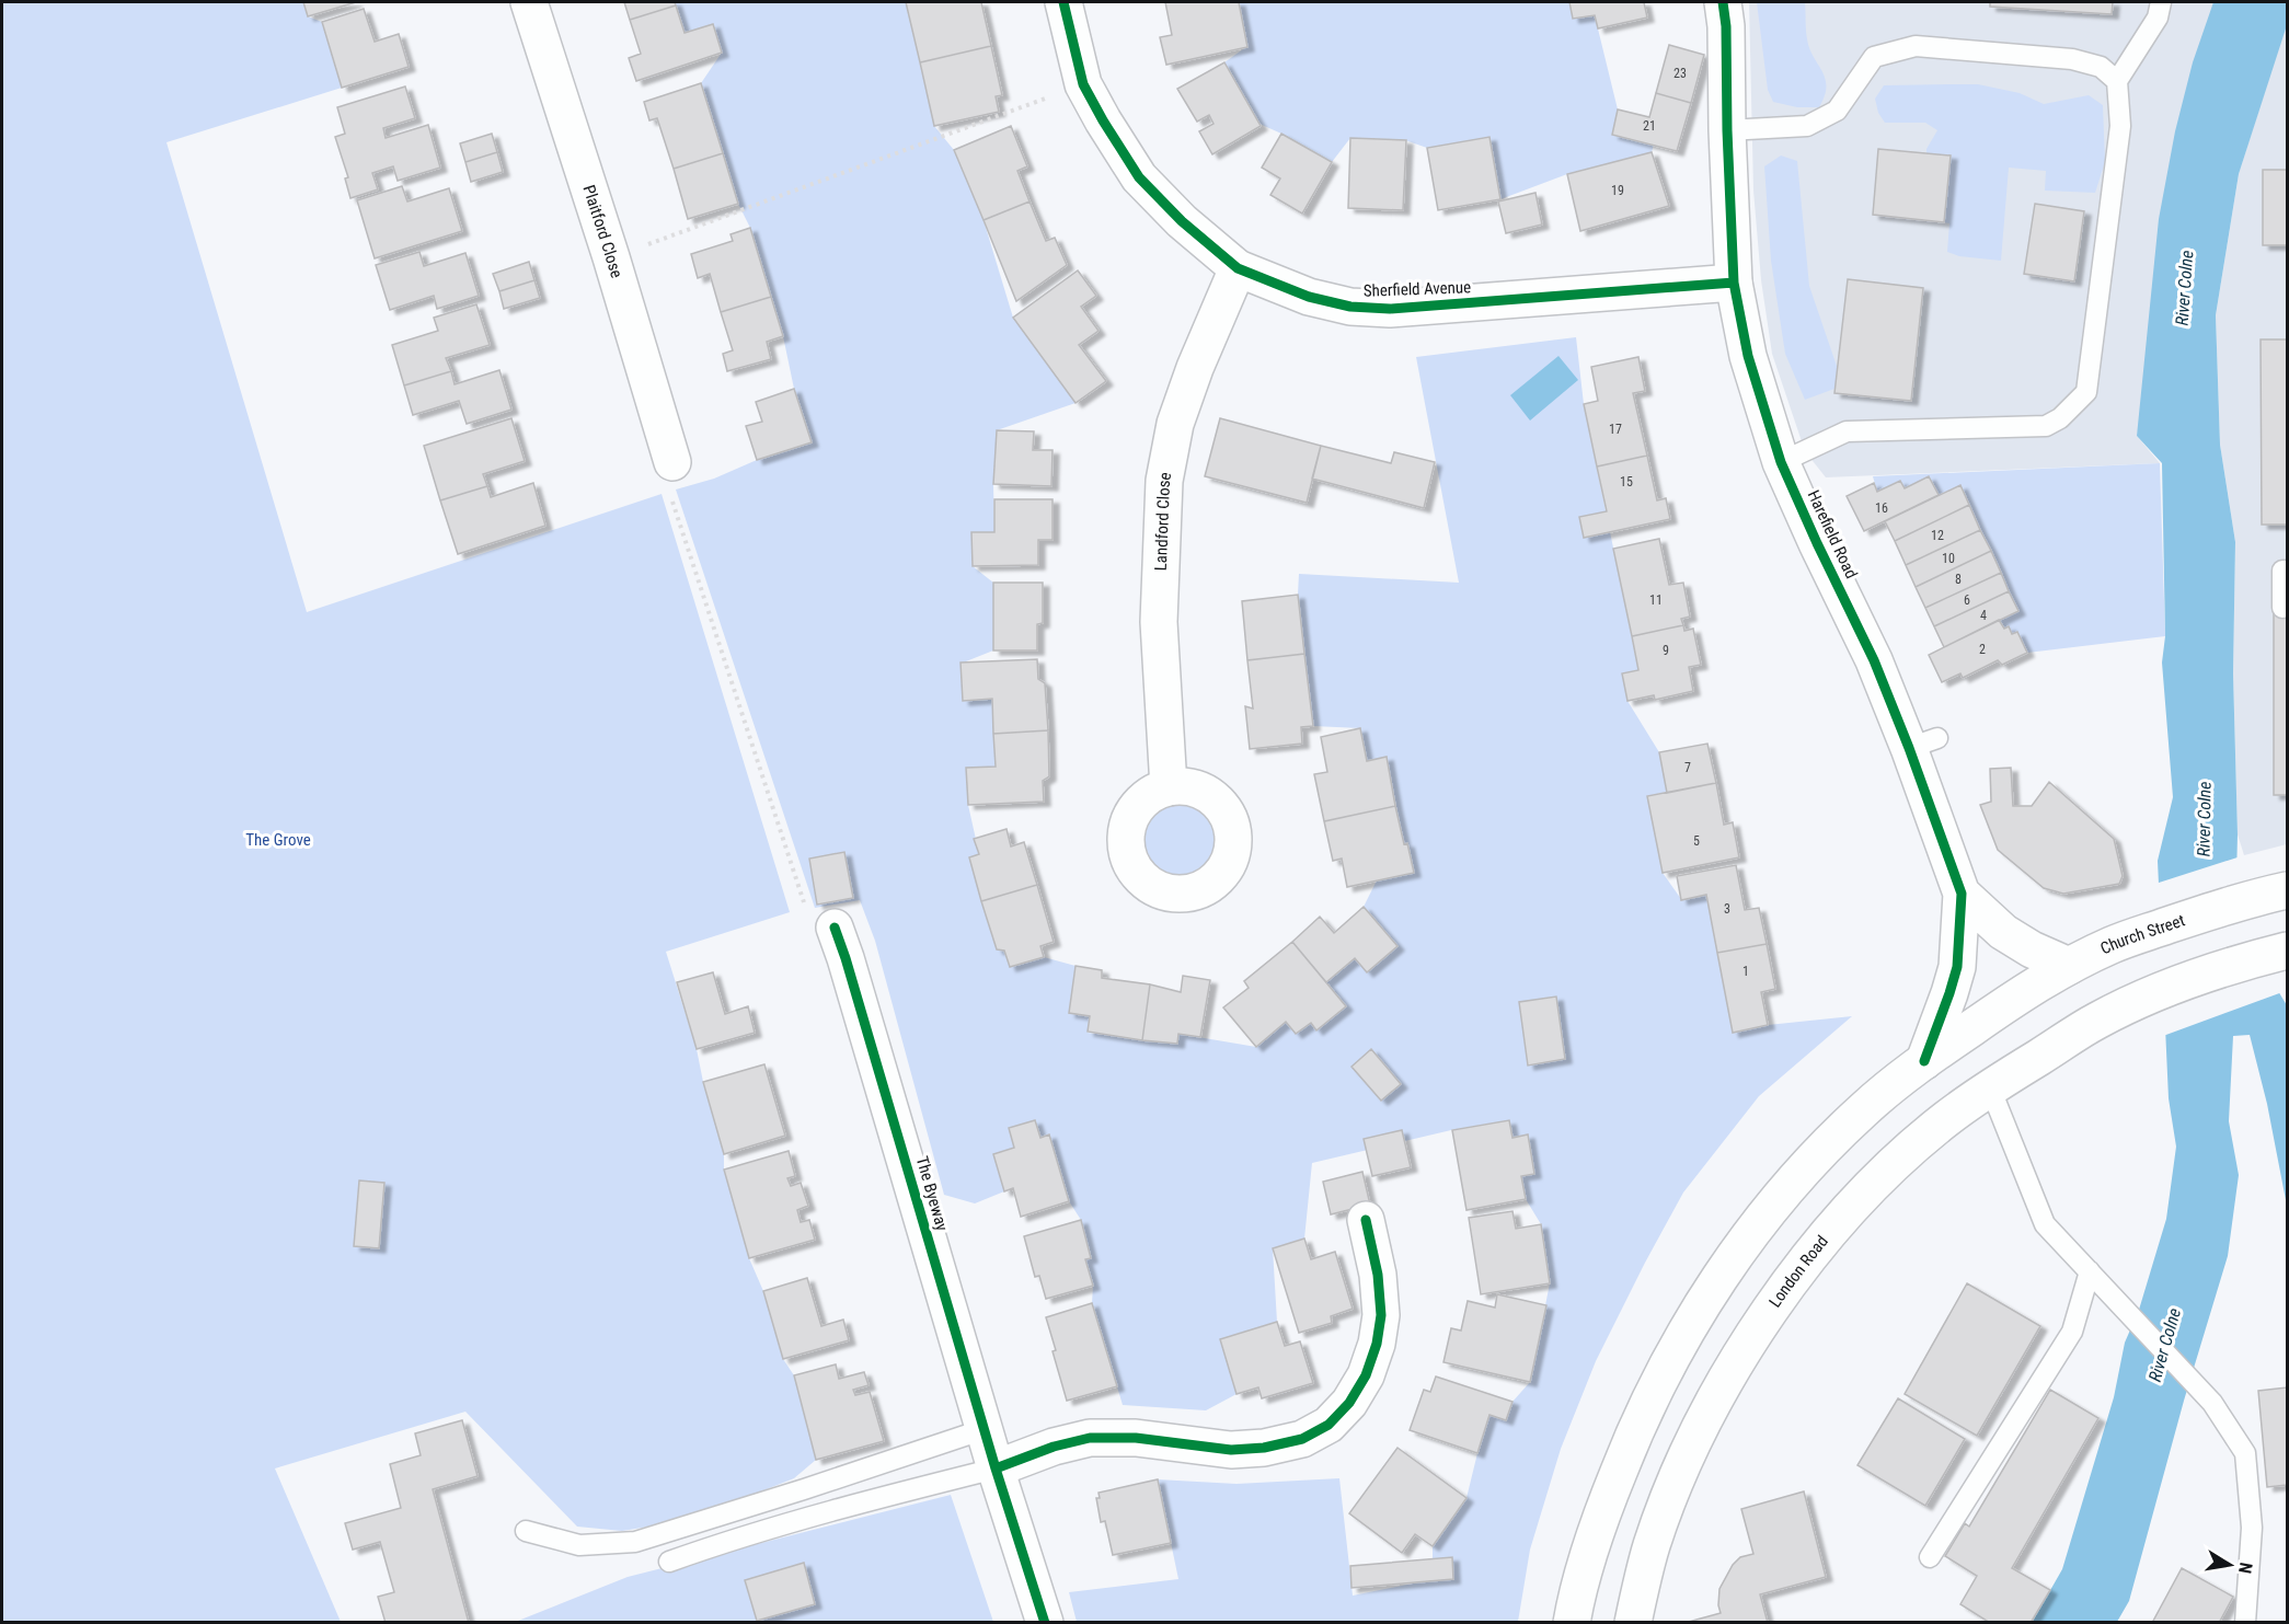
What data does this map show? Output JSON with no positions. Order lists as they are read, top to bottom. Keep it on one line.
{"streets":{"street":["Plaitford Close","Sherfield Avenue","Landford Close","Harefield Road","Church Street","The Byeway","London Road"]},"crossings":[["Sherfield Avenue","Landford Close"],["Sherfield Avenue","Harefield Road"],["Harefield Road","Church Street"]],"water":["River Colne"],"parks":["The Grove"],"house_numbers":["23","21","19","17","15","16","12","10","8","11","6","4","2","9","7","5","3","1"],"north":"right"}
